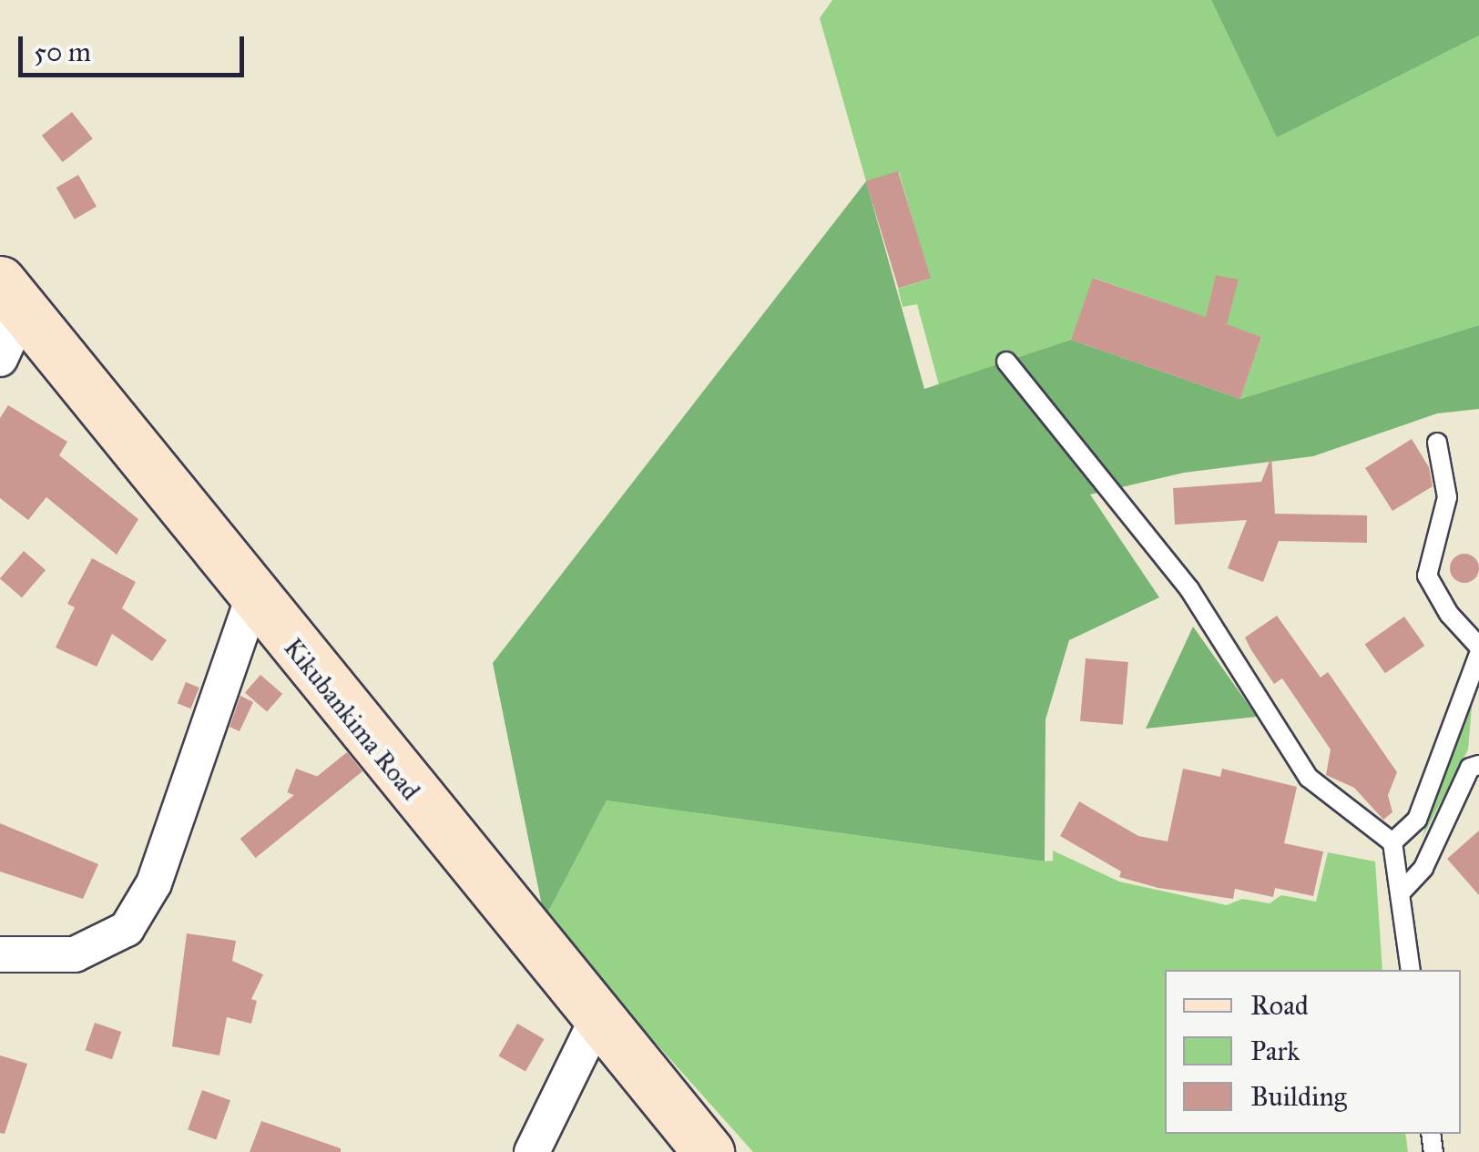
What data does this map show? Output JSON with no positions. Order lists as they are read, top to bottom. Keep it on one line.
{"streets":{"street":["Kikubankima Road"]},"legend":["Road","Park","Building"],"scale_bar":"50 m"}
